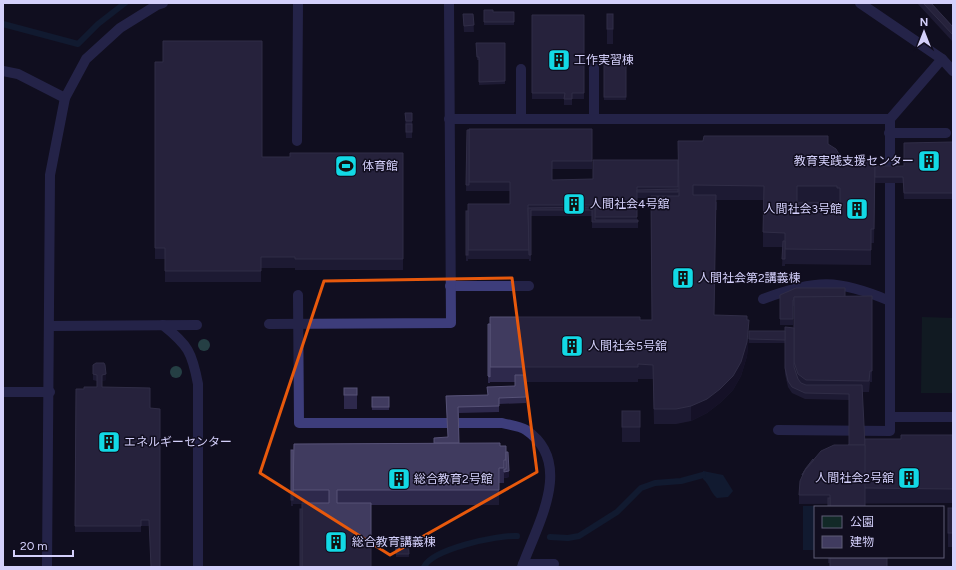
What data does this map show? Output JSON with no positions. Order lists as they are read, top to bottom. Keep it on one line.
{"places":{"building":["工作実習棟","教育実践支援センター","人間社会4号舘","人間社会3号館","人間社会第2講義棟","人間社会5号舘","エネルギーセンター","人間社会2号舘","総合教育2号館","総合教育講義棟"],"sports":["体育館"]},"legend":["公園","建物"],"scale_bar":"20 m","north":"top"}
